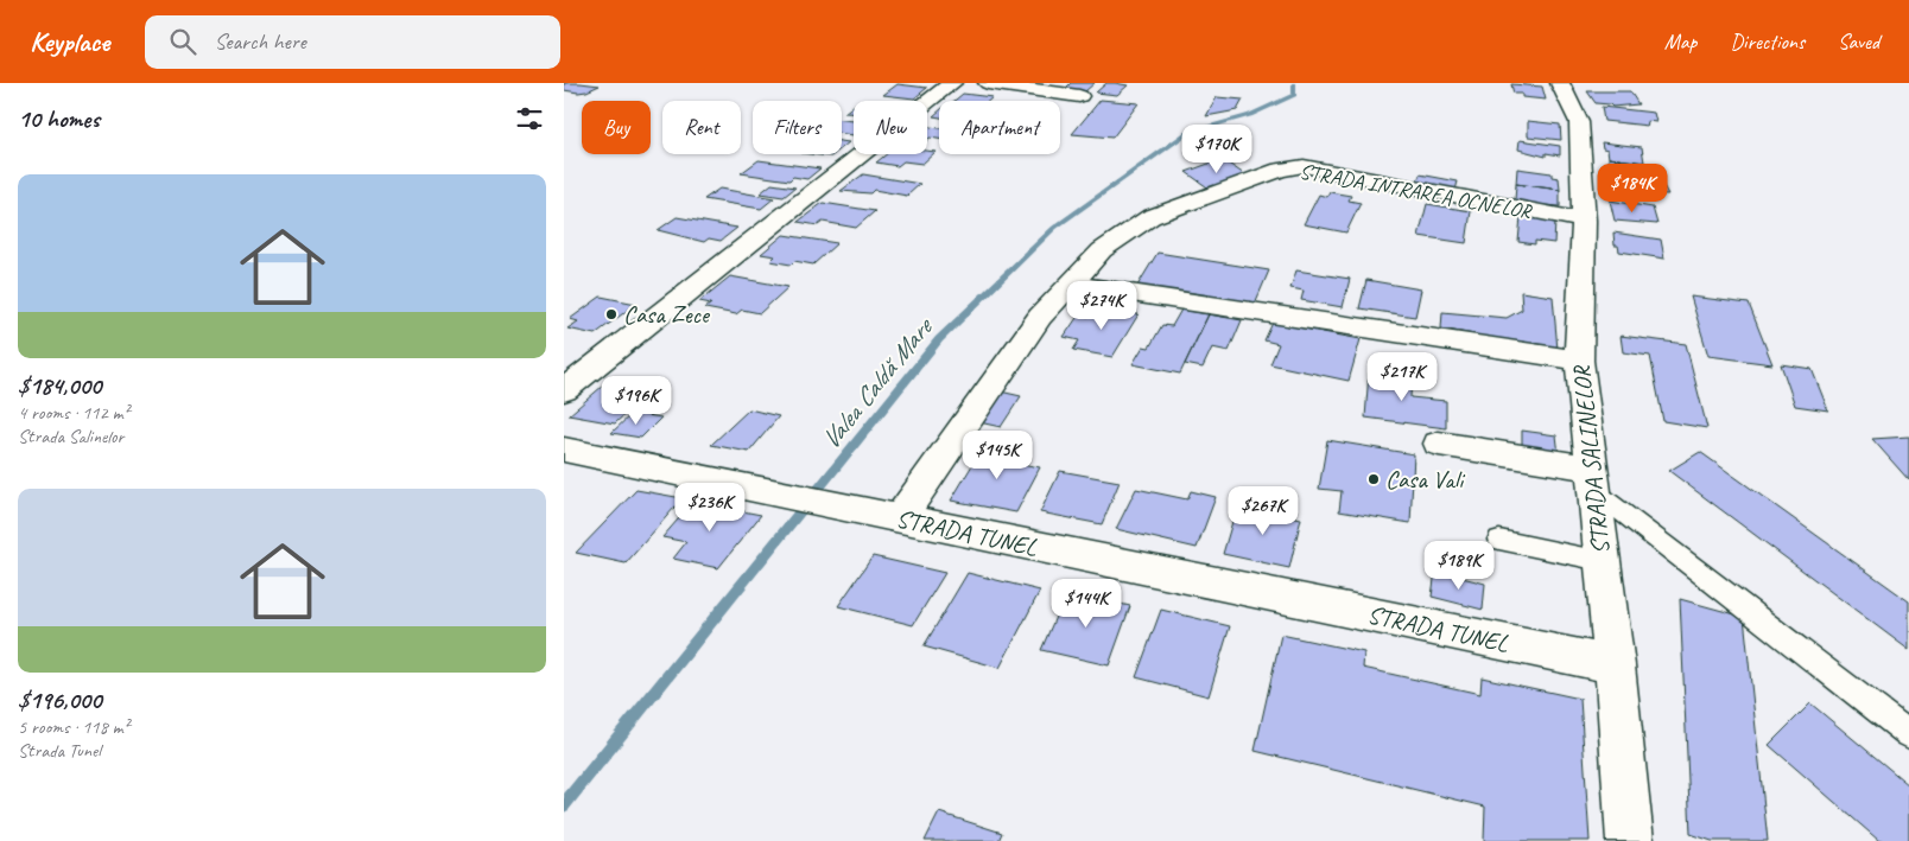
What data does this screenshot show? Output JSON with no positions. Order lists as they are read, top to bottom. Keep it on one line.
{"streets":{"street":["STRADA INTRAREA OCNELOR","STRADA SALINELOR","STRADA TUNEL"]},"crossings":[["STRADA INTRAREA OCNELOR","STRADA SALINELOR"],["STRADA INTRAREA OCNELOR","STRADA TUNEL"],["STRADA SALINELOR","STRADA TUNEL"]],"water":["Valea Caldă Mare"],"places":["Casa Zece","Casa Vali"],"page":{"header":"Keyplace","search":"Search here","nav":["Map","Directions","Saved"],"heading":"10 homes","chip":["Buy","Rent","Filters","New","Apartment"],"price":["$170K","$184K","$274K","$217K","$196K","$145K","$236K","$267K","$189K","$144K"],"list":[{"name":"$184,000","note":"4 rooms · 112 m² · Strada Salinelor"},{"name":"$196,000","note":"5 rooms · 118 m² · Strada Tunel"}]}}
